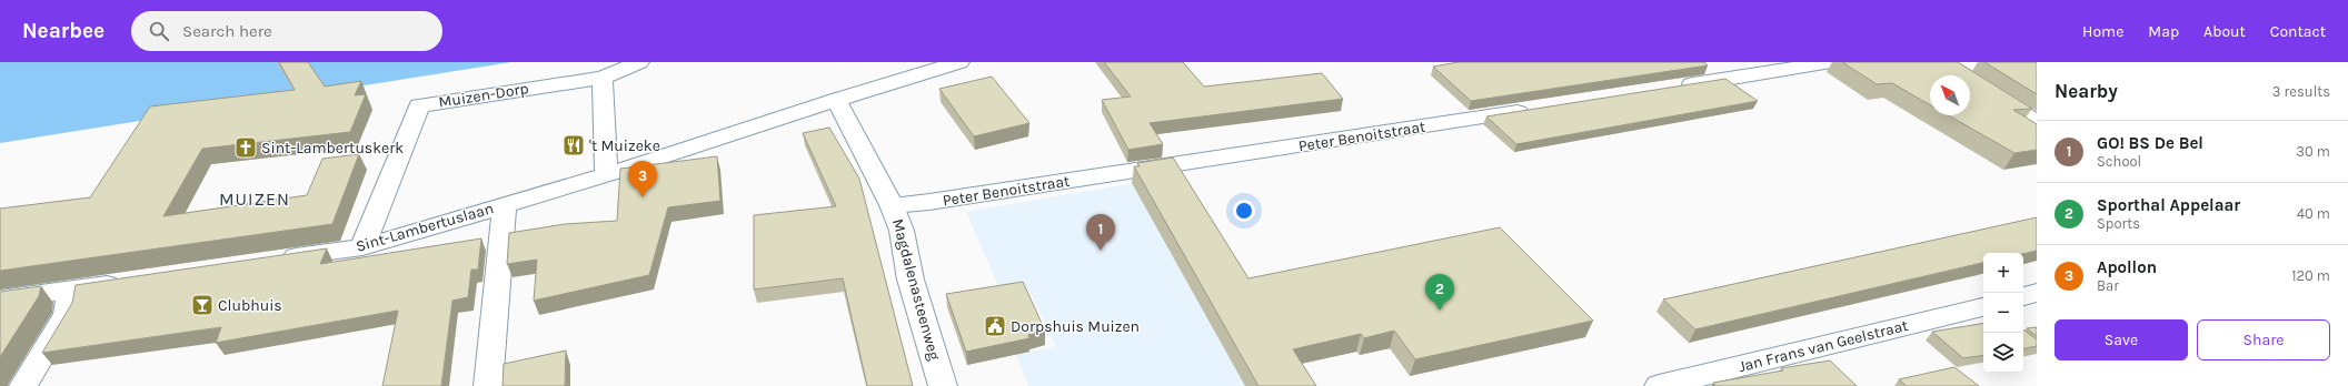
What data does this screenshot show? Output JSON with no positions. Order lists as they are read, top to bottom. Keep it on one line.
{"streets":{"street":["Muizen-Dorp","Peter Benoitstraat","Sint-Lambertuslaan","Magdalenasteenweg","Jan Frans van Geelstraat"]},"crossings":[["Muizen-Dorp","Sint-Lambertuslaan"],["Peter Benoitstraat","Magdalenasteenweg"],["Sint-Lambertuslaan","Magdalenasteenweg"]],"districts":["MUIZEN"],"places":{"restaurant":["'t Muizeke"],"church":["Sint-Lambertuskerk"],"bar":["Clubhuis"],"public building":["Dorpshuis Muizen"]},"north":"top left","page":{"header":"Nearbee","search":"Search here","nav":["Home","Map","About","Contact"],"heading":["Nearby","3 results"],"list":[{"mark":"1","name":"GO! BS De Bel","note":"School","value":"30 m"},{"mark":"2","name":"Sporthal Appelaar","note":"Sports","value":"40 m"},{"mark":"3","name":"Apollon","note":"Bar","value":"120 m"}],"pins":["3","1","2"],"map_buttons":["+","−"],"buttons":["Save","Share"]}}
